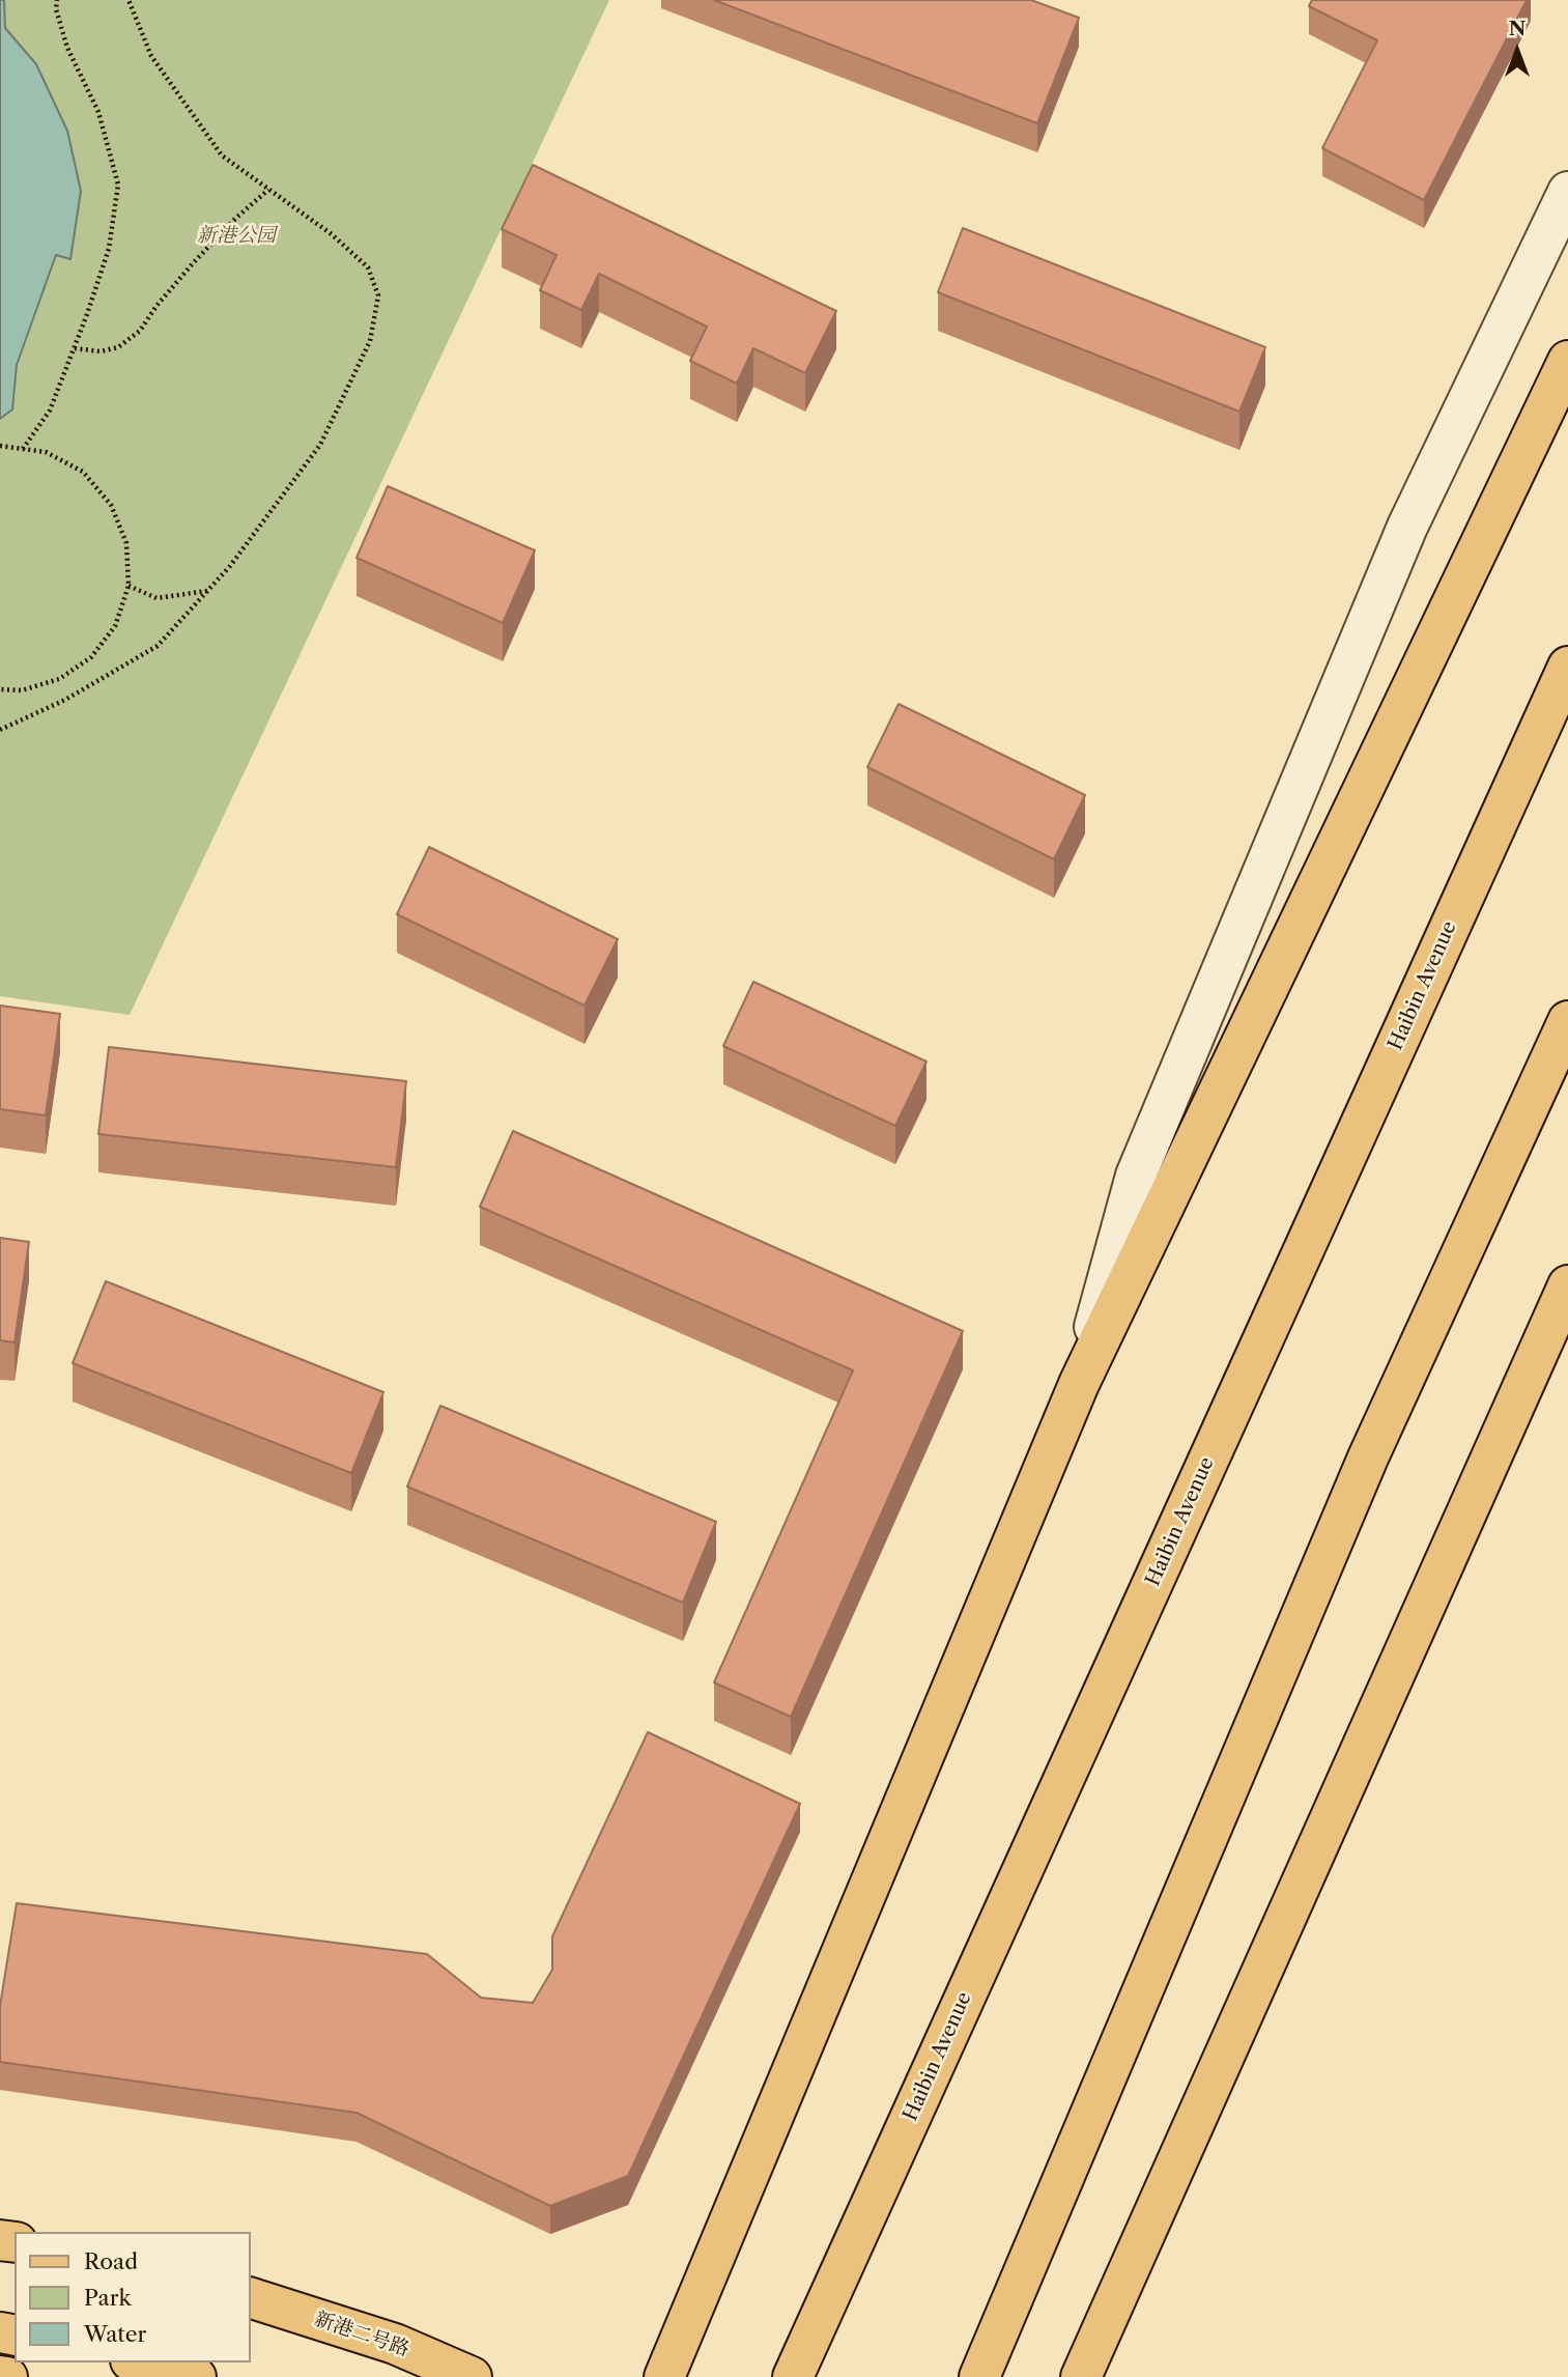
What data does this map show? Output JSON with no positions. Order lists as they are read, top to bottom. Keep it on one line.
{"streets":{"main road":["Haibin Avenue","新港二号路"]},"parks":["新港公园"],"legend":["Road","Park","Water"],"north":"top"}
